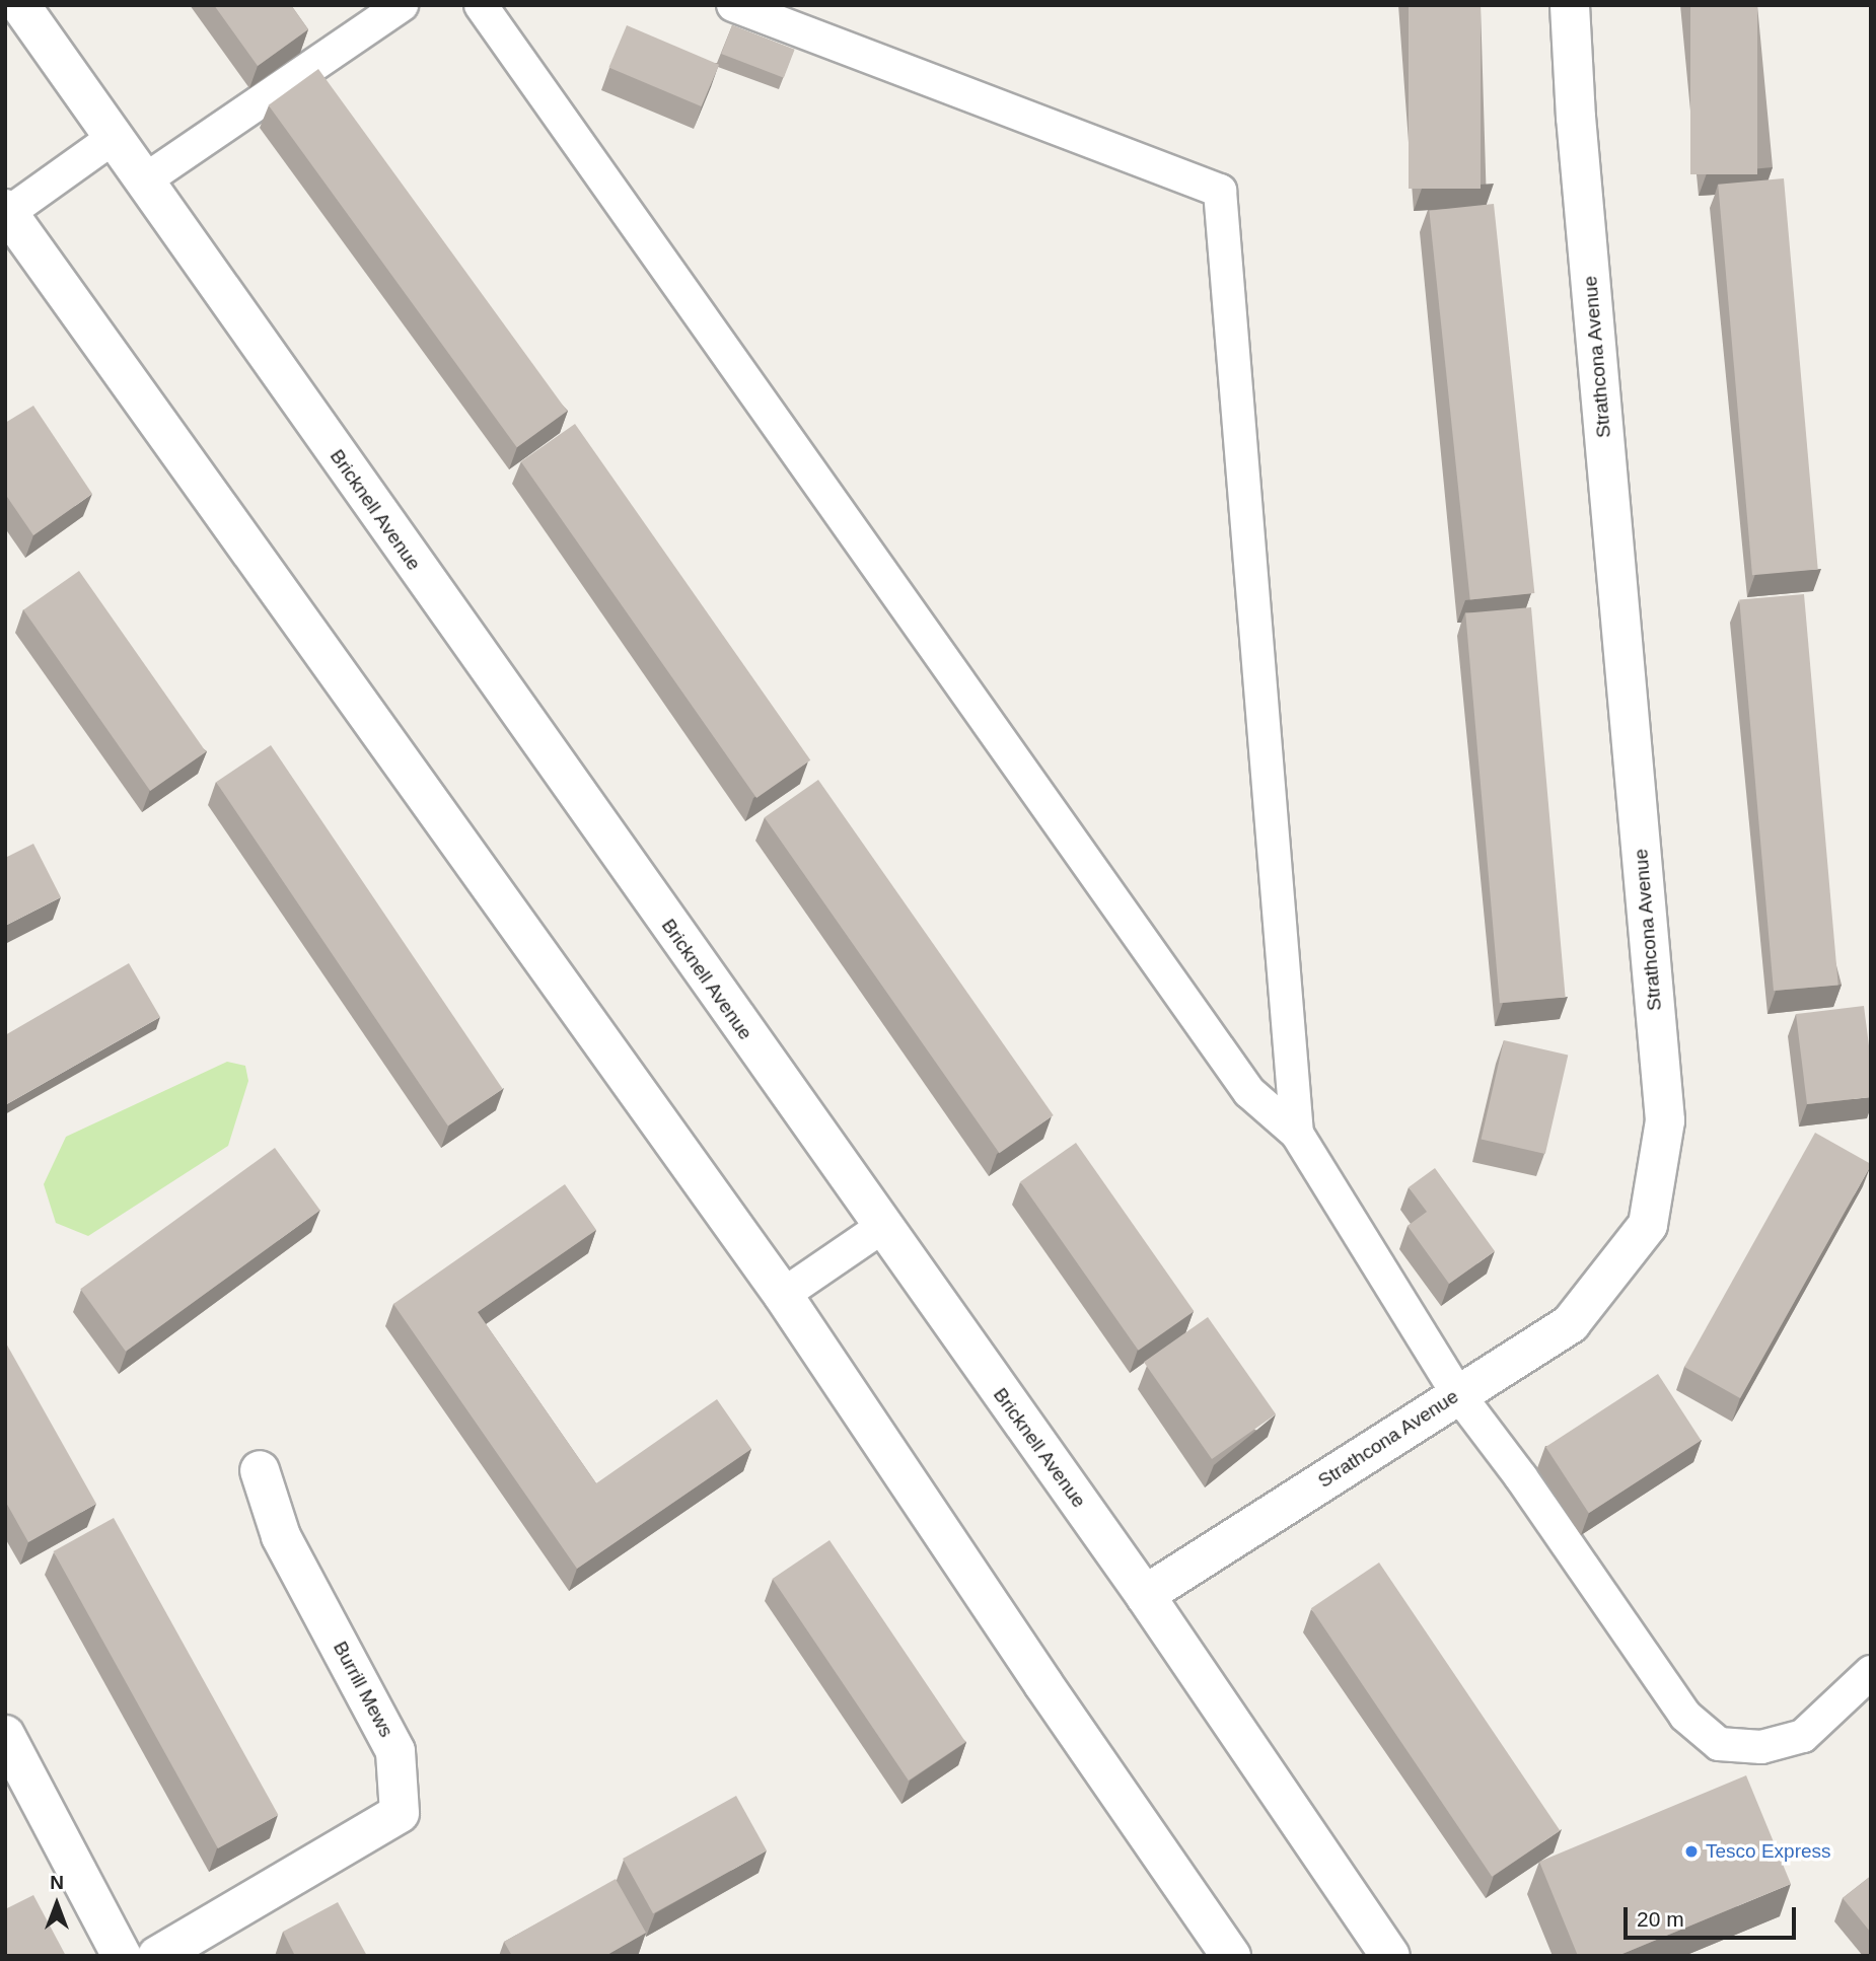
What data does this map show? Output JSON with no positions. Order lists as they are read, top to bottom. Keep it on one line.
{"streets":{"street":["Strathcona Avenue","Bricknell Avenue","Burrill Mews"]},"crossings":[["Strathcona Avenue","Bricknell Avenue"]],"places":["Tesco Express"],"scale_bar":"20 m","north":"top"}
